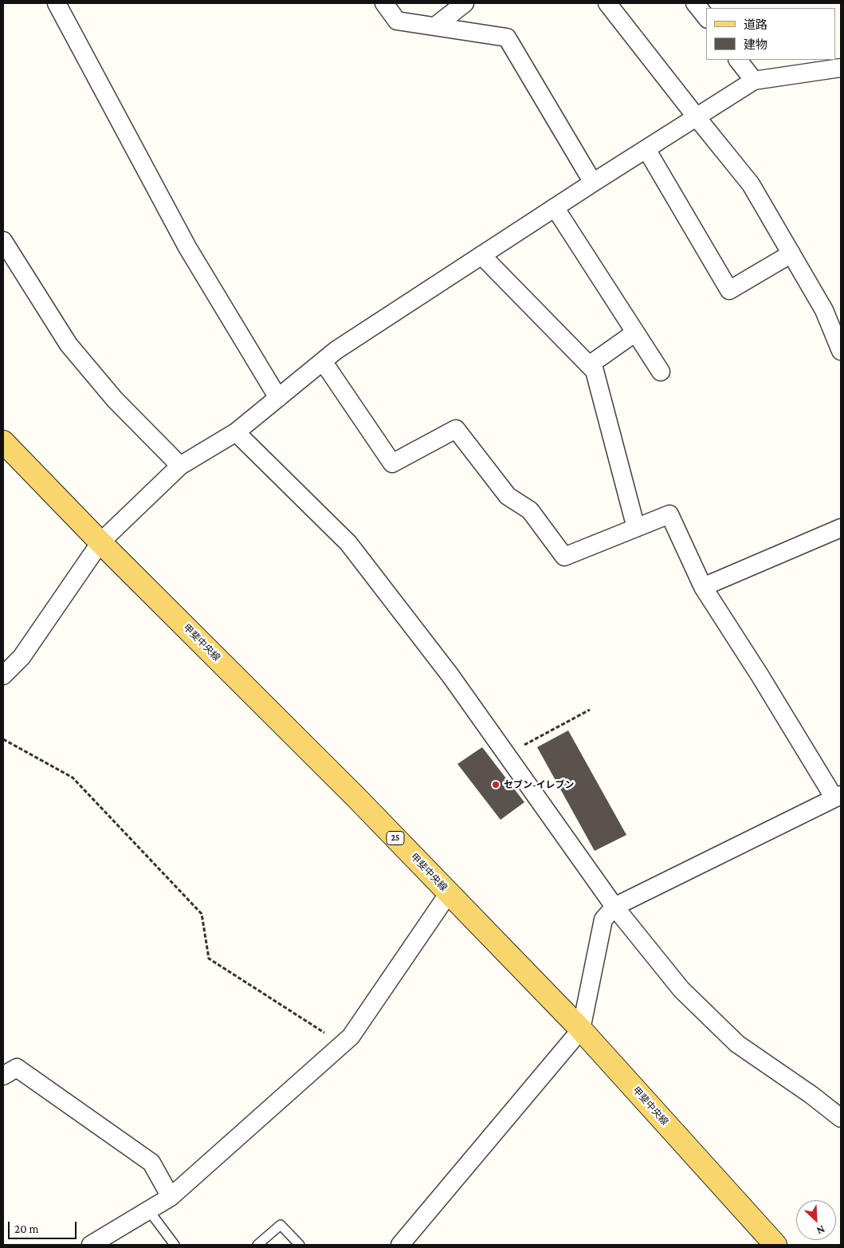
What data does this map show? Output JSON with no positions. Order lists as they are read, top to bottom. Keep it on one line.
{"streets":{"main road":["甲斐中央線","25"]},"places":["セブン-イレブン"],"legend":["道路","建物"],"scale_bar":"20 m","north":"bottom right"}
